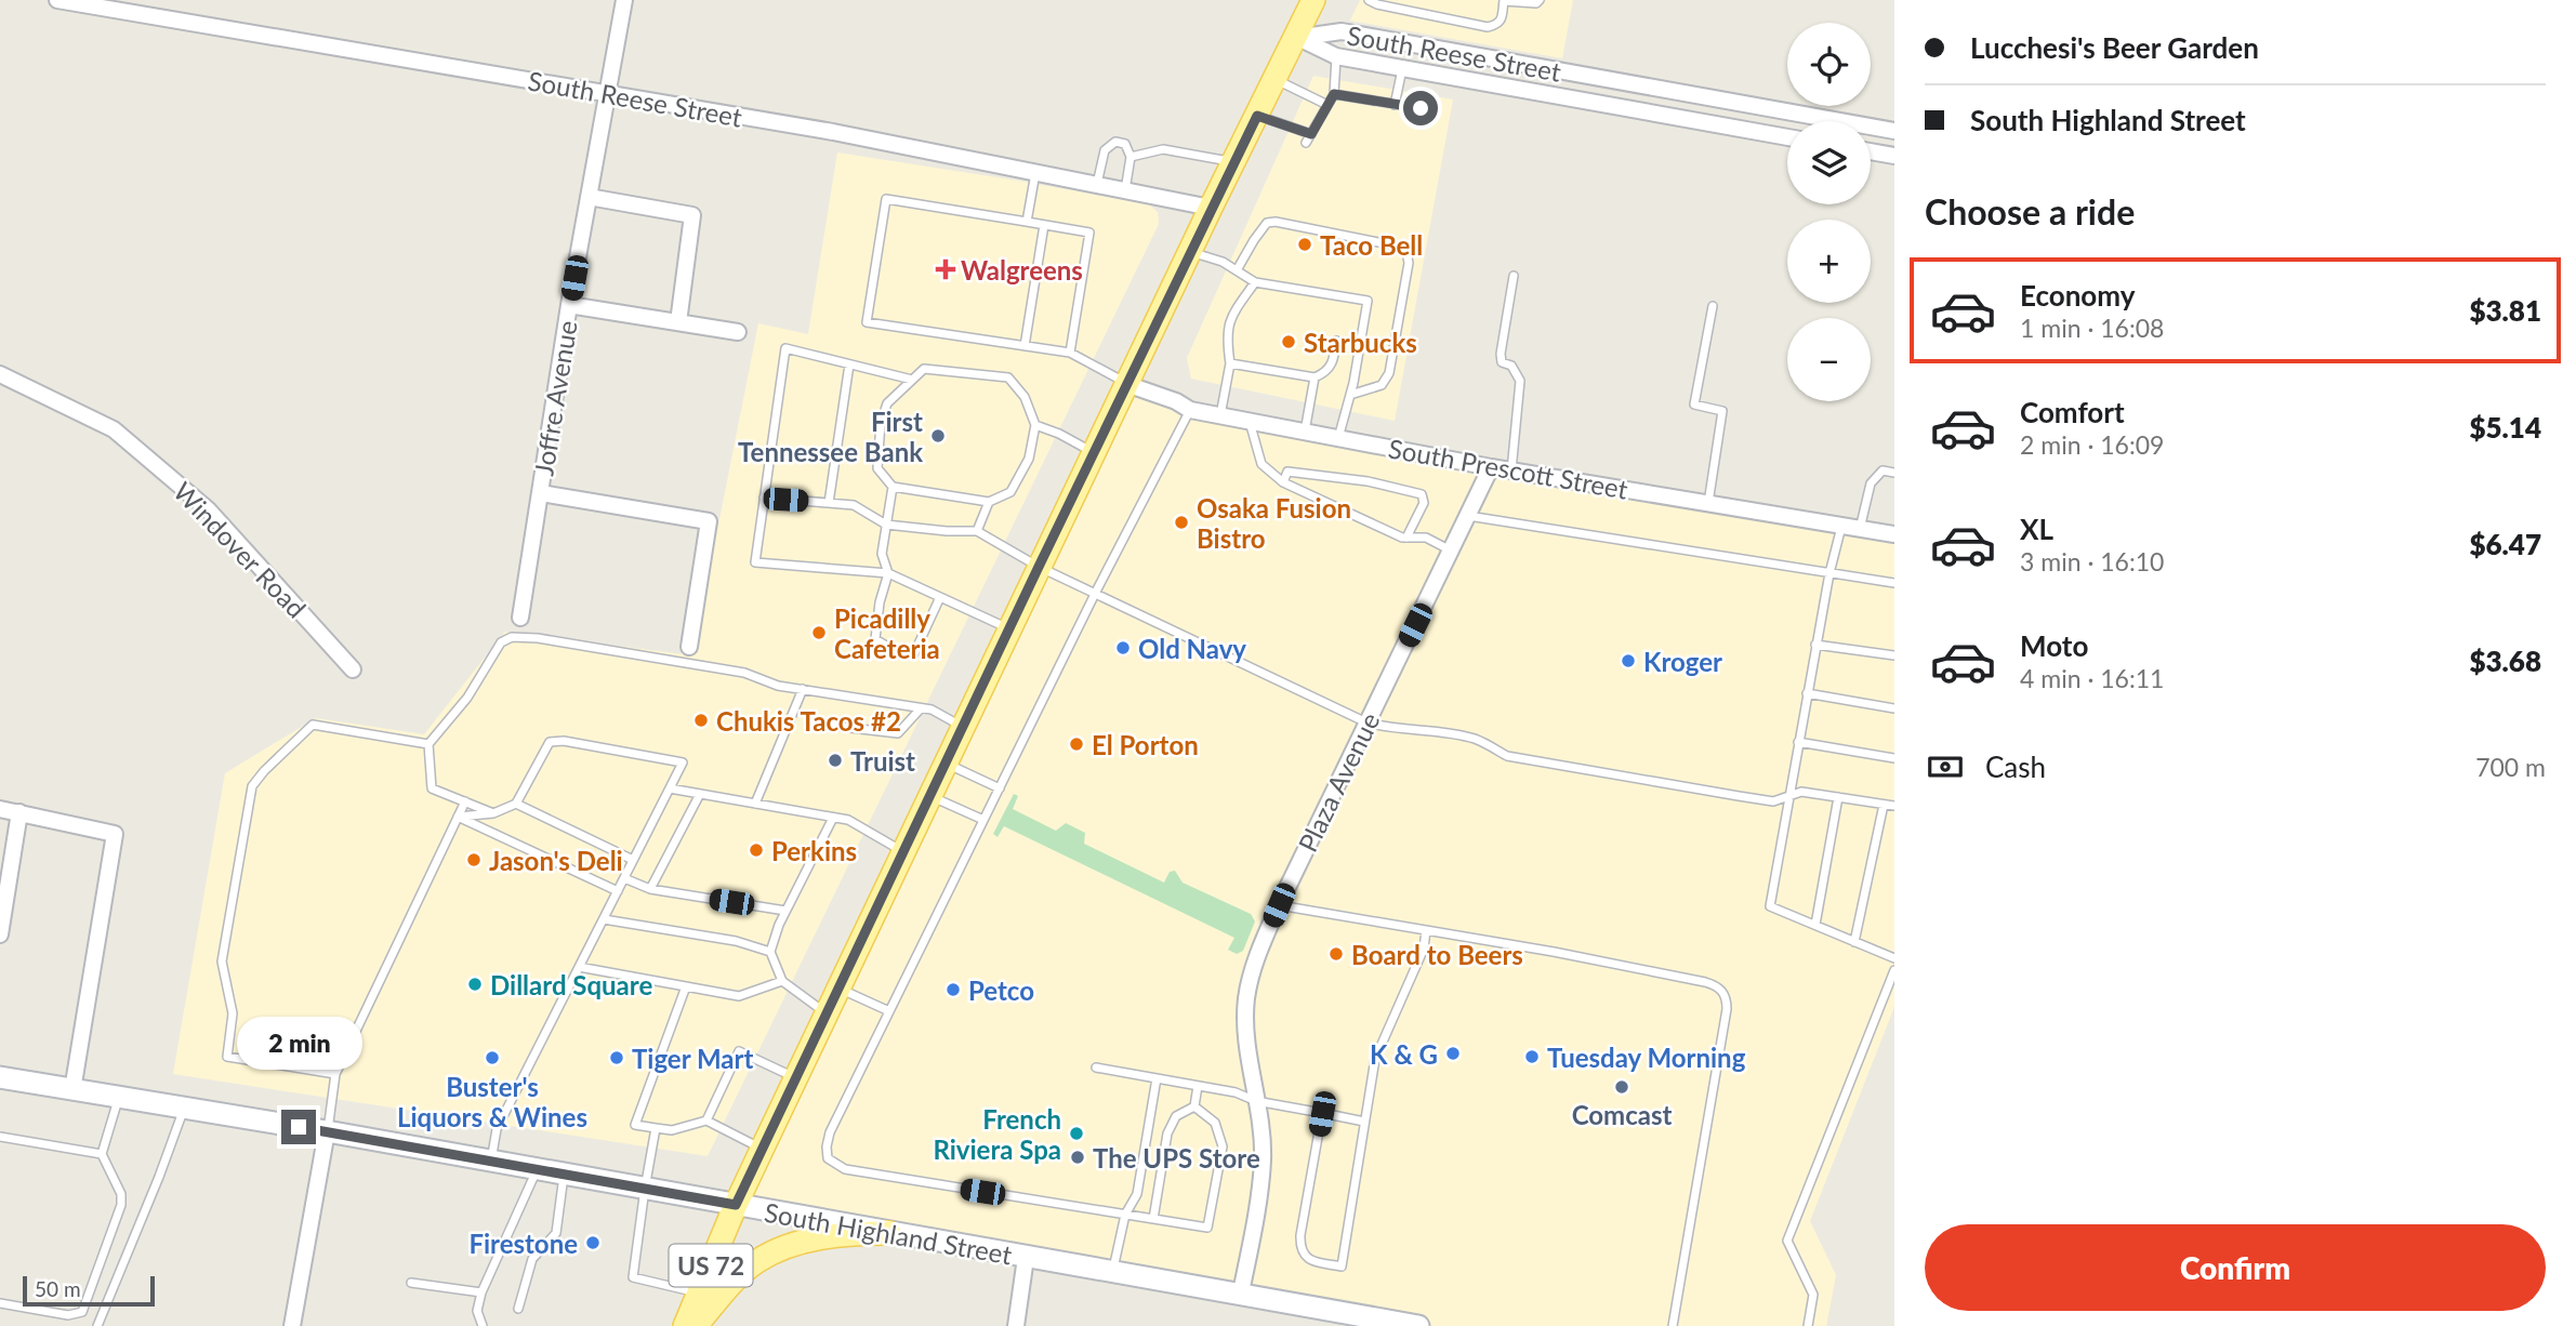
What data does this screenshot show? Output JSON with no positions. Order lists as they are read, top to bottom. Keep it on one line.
{"streets":{"main road":["South Highland Street","US 72"],"street":["South Reese Street","Joffre Avenue","South Prescott Street","Windover Road","Plaza Avenue"]},"crossings":[["South Reese Street","Joffre Avenue"],["South Reese Street","US 72"],["South Prescott Street","Plaza Avenue"],["South Prescott Street","US 72"],["Plaza Avenue","South Highland Street"],["South Highland Street","US 72"]],"places":{"other":["Taco Bell","Starbucks","First Tennessee Bank","Osaka Fusion Bistro","Picadilly Cafeteria","Old Navy","Kroger","Chukis Tacos #2","El Porton","Truist","Perkins","Jason's Deli","Board to Beers","Dillard Square","Petco","K & G","Tuesday Morning","Buster's Liquors & Wines","Tiger Mart","Comcast","French Riviera Spa","The UPS Store","Firestone"],"health":["Walgreens"]},"scale_bar":"50 m","page":{"banner":["Lucchesi's Beer Garden","South Highland Street"],"map_buttons":["+","−"],"heading":"Choose a ride","list":[{"name":"Economy","note":"1 min · 16:08","value":"$3.81"},{"name":"Comfort","note":"2 min · 16:09","value":"$5.14"},{"name":"XL","note":"3 min · 16:10","value":"$6.47"},{"name":"Moto","note":"4 min · 16:11","value":"$3.68"}],"pay":["Cash","700 m"],"bubble":"2 min","buttons":"Confirm","scale":"50 m"}}
